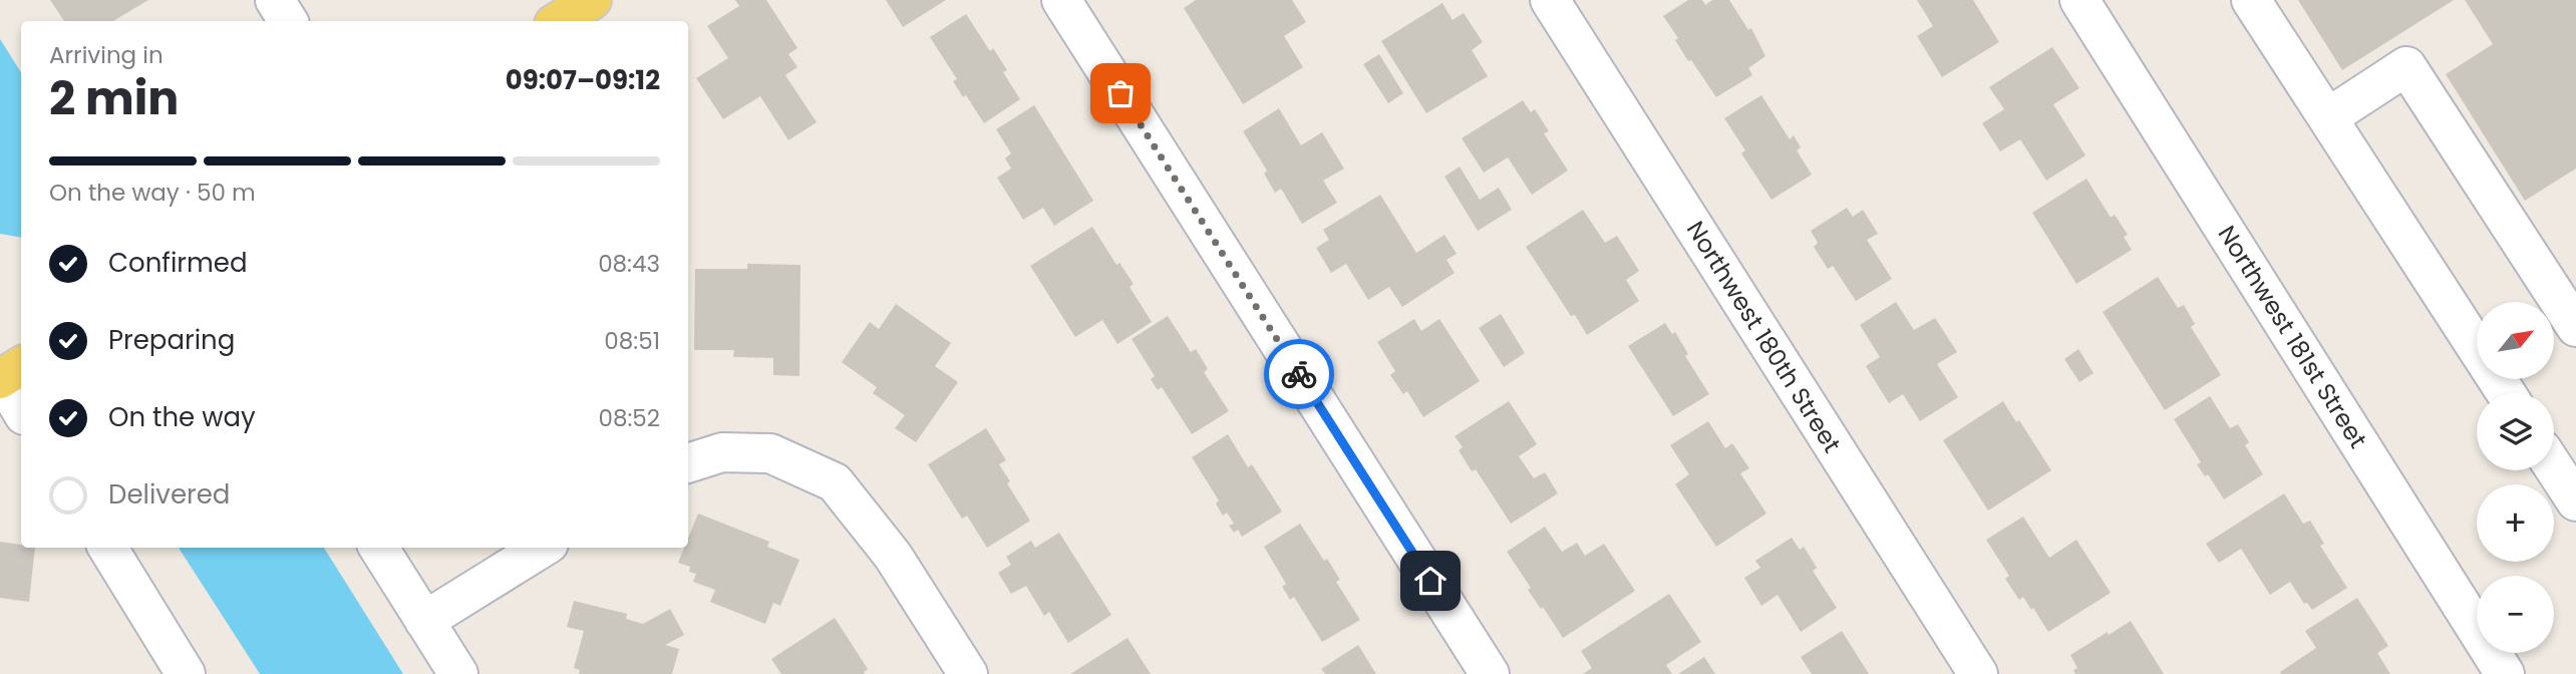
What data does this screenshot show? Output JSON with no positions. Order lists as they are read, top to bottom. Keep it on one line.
{"streets":{"street":["Northwest 180th Street","Northwest 181st Street"]},"north":"top right","page":{"heading":["2 min","Arriving in","09:07–09:12"],"bar":"On the way · 50 m","list":[["Confirmed","08:43"],["Preparing","08:51"],["On the way","08:52"],"Delivered"],"map_buttons":["+","−"]}}
